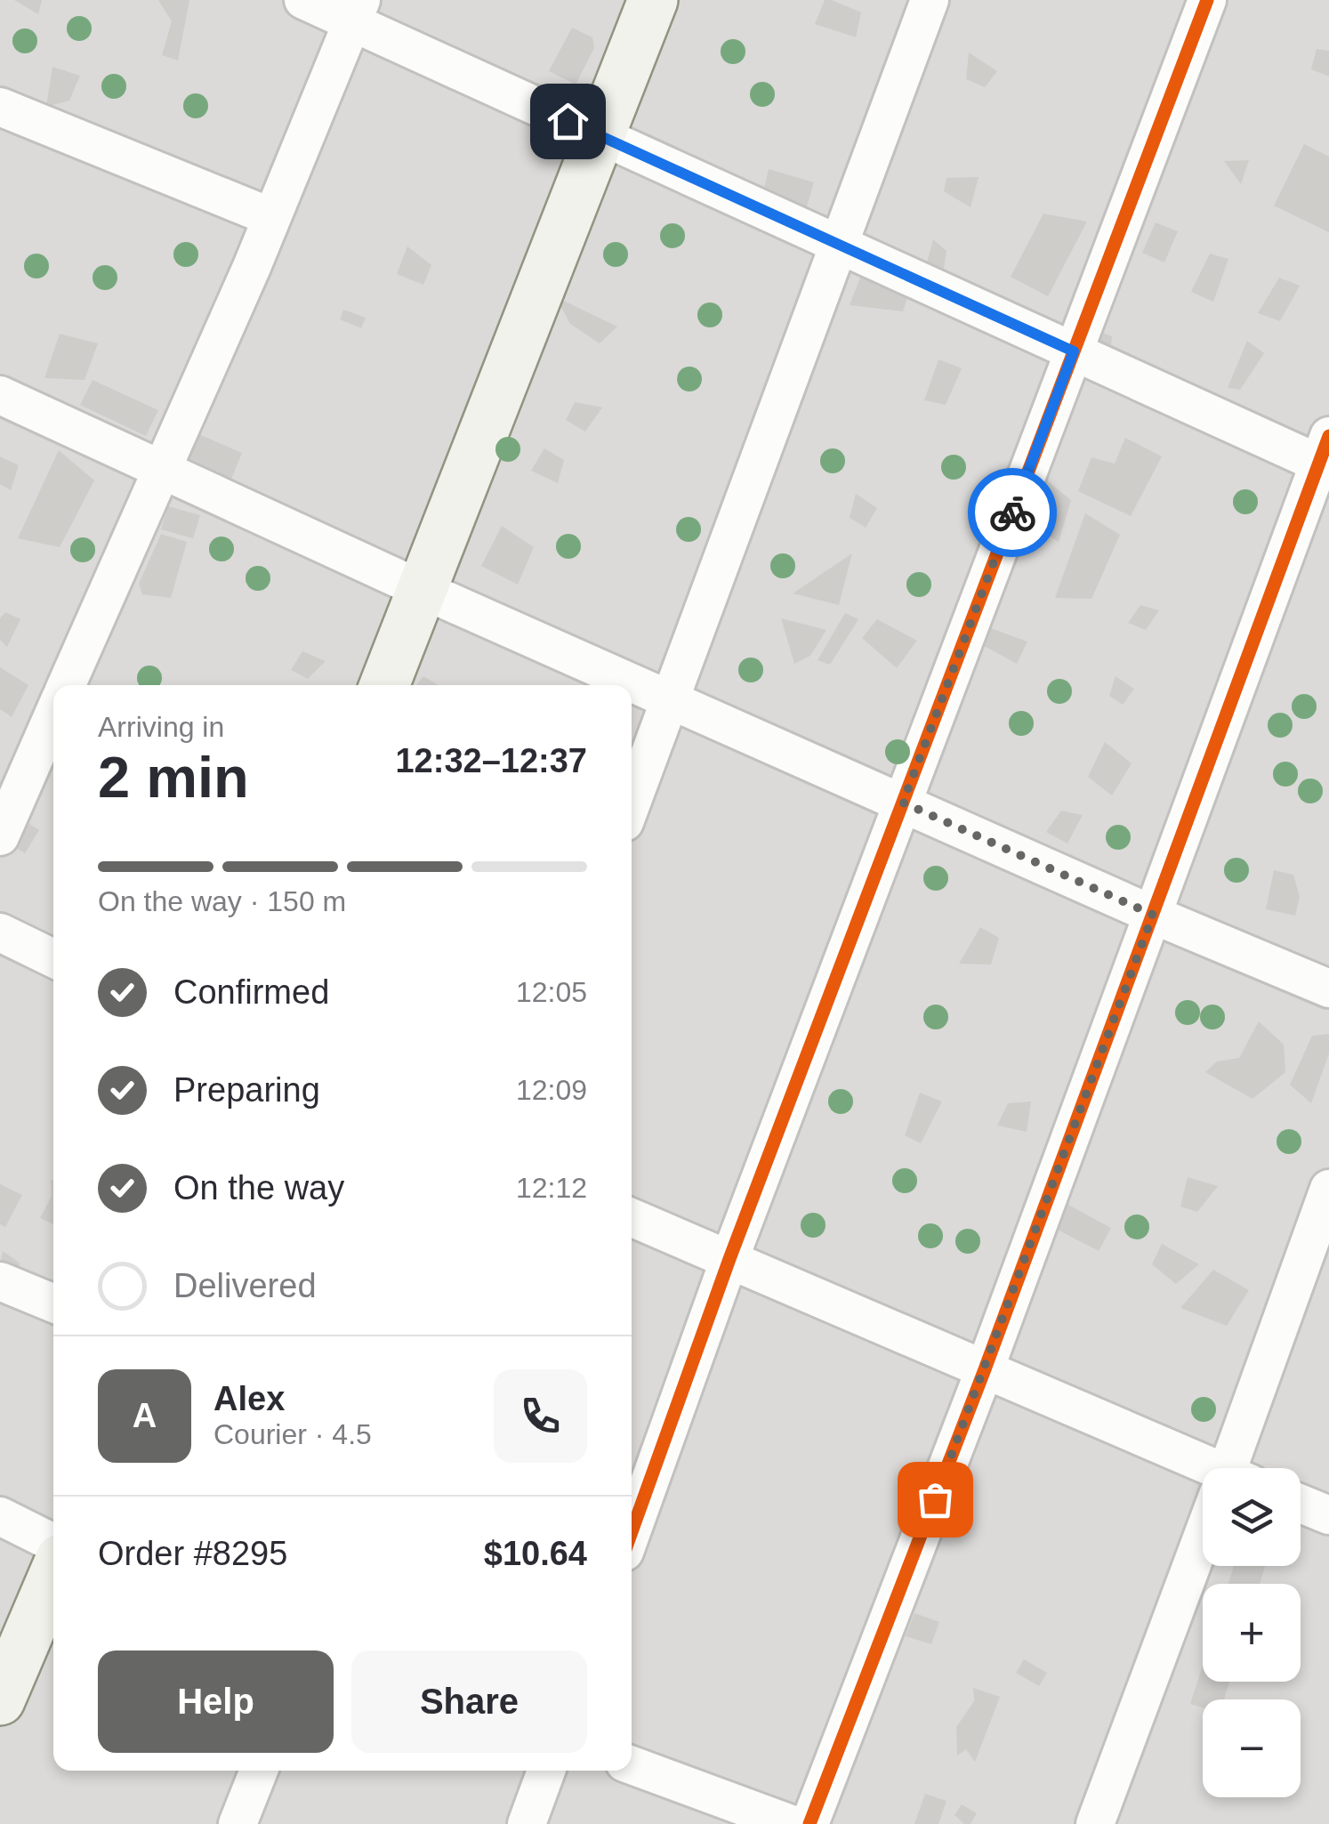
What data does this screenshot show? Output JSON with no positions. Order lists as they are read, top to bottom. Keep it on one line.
{"page":{"heading":["2 min","Arriving in","12:32–12:37"],"panel":["Alex","Courier · 4.5","Order #8295","$10.64"],"bar":"On the way · 150 m","list":[["Confirmed","12:05"],["Preparing","12:09"],["On the way","12:12"],"Delivered"],"round":"A","map_buttons":["+","−"],"buttons":["Help","Share"]}}
